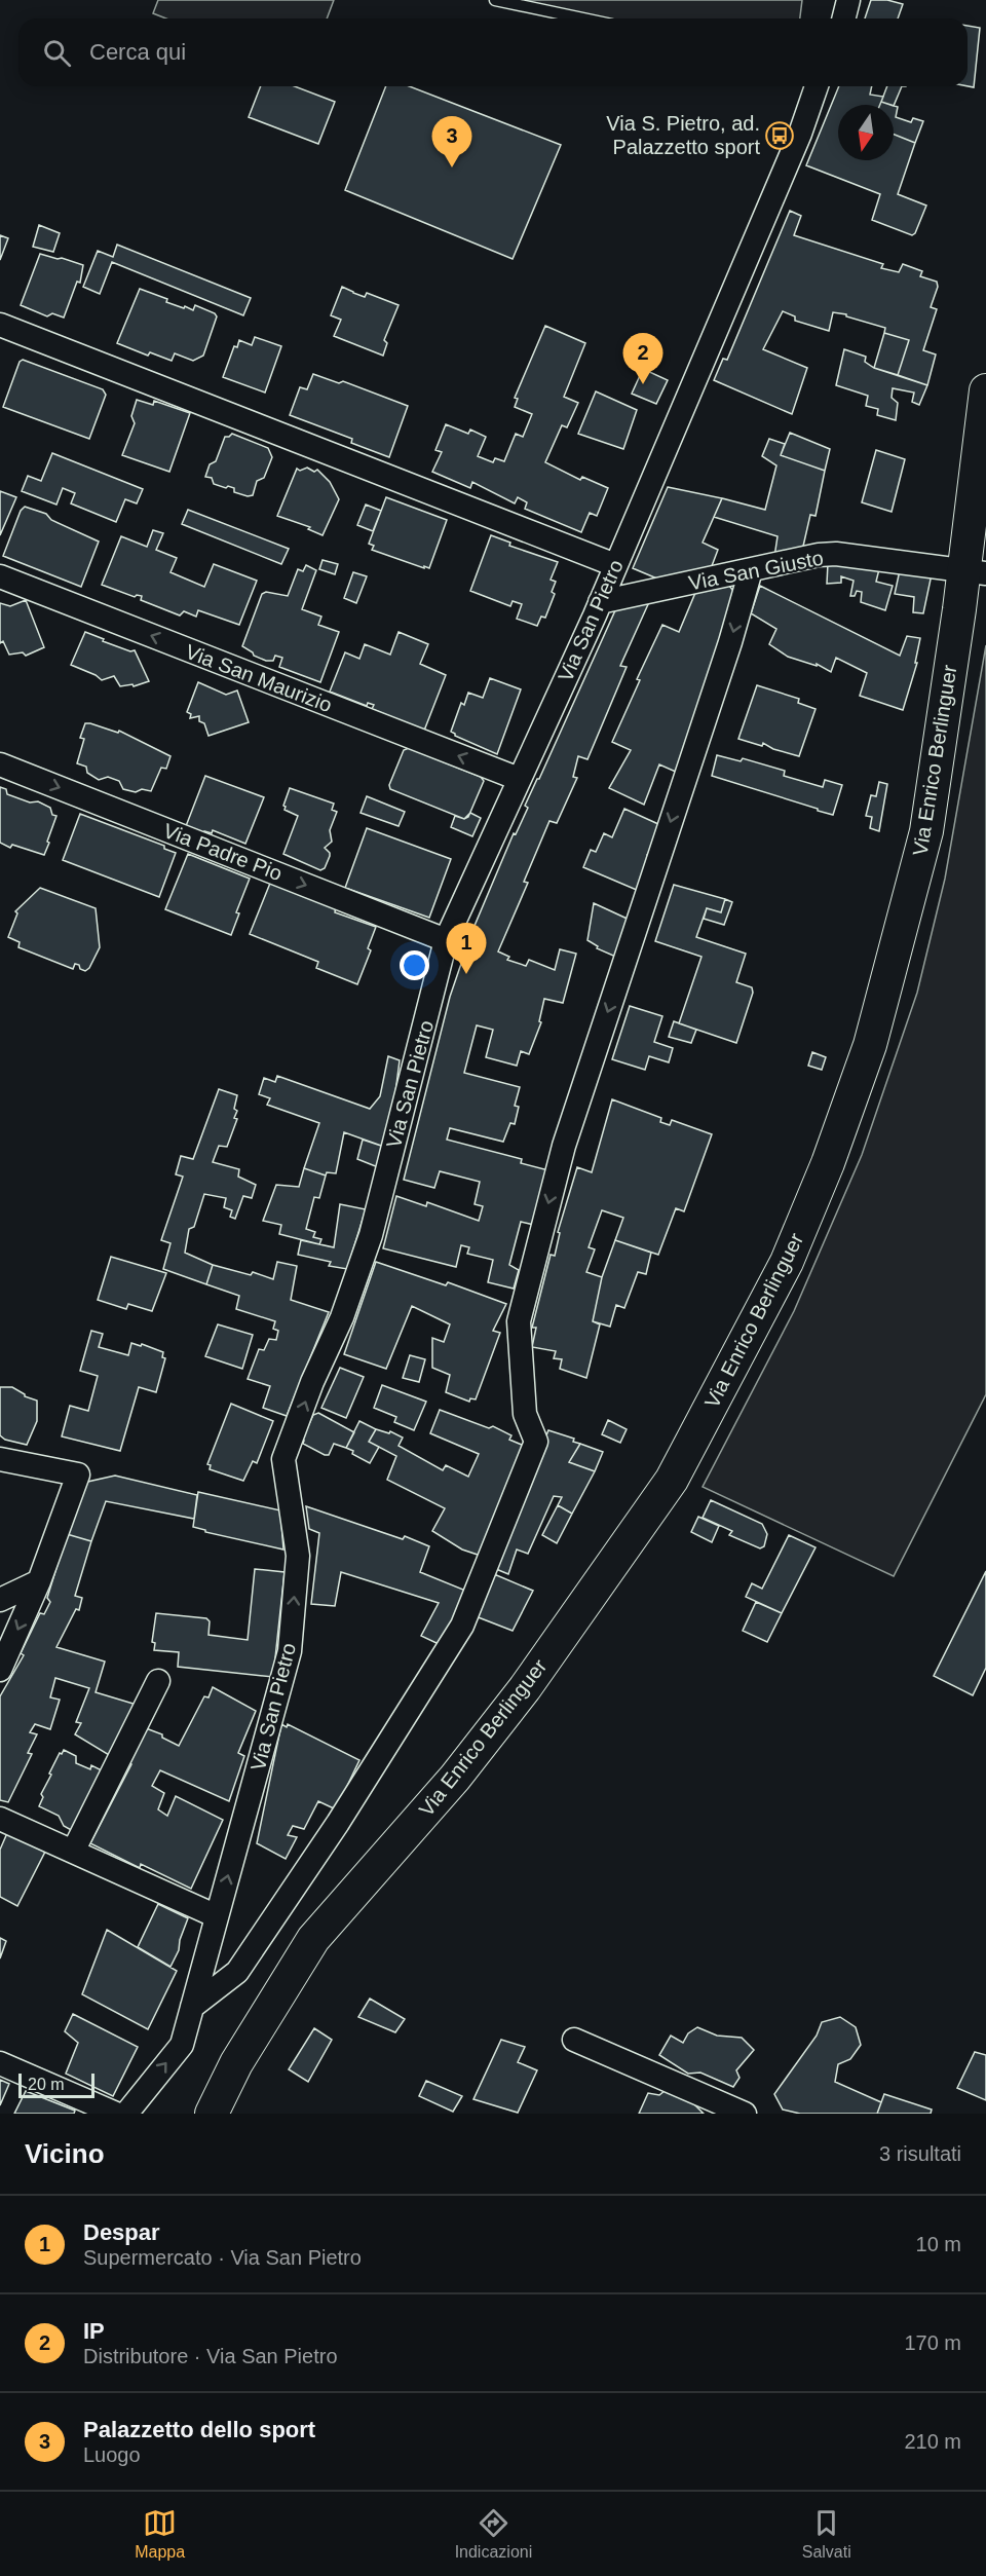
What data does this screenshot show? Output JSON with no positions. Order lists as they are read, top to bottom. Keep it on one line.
{"streets":{"main road":["Via Enrico Berlinguer"],"street":["Via San Giusto","Via San Pietro","Via San Maurizio","Via Padre Pio"]},"crossings":[["Via San Giusto","Via San Pietro"],["Via San Giusto","Via Enrico Berlinguer"],["Via San Pietro","Via San Maurizio"],["Via San Pietro","Via Padre Pio"]],"one_way":["Via San Maurizio","Via Padre Pio"],"places":{"bus stop":["Via S. Pietro, ad. Palazzetto sport"]},"scale_bar":"20 m","north":"bottom","page":{"search":"Cerca qui","pins":["3","2","1"],"scale":"20 m","heading":["Vicino","3 risultati"],"list":[{"mark":"1","name":"Despar","note":"Supermercato · Via San Pietro","value":"10 m"},{"mark":"2","name":"IP","note":"Distributore · Via San Pietro","value":"170 m"},{"mark":"3","name":"Palazzetto dello sport","note":"Luogo","value":"210 m"}],"nav":["Mappa","Indicazioni","Salvati"]}}
